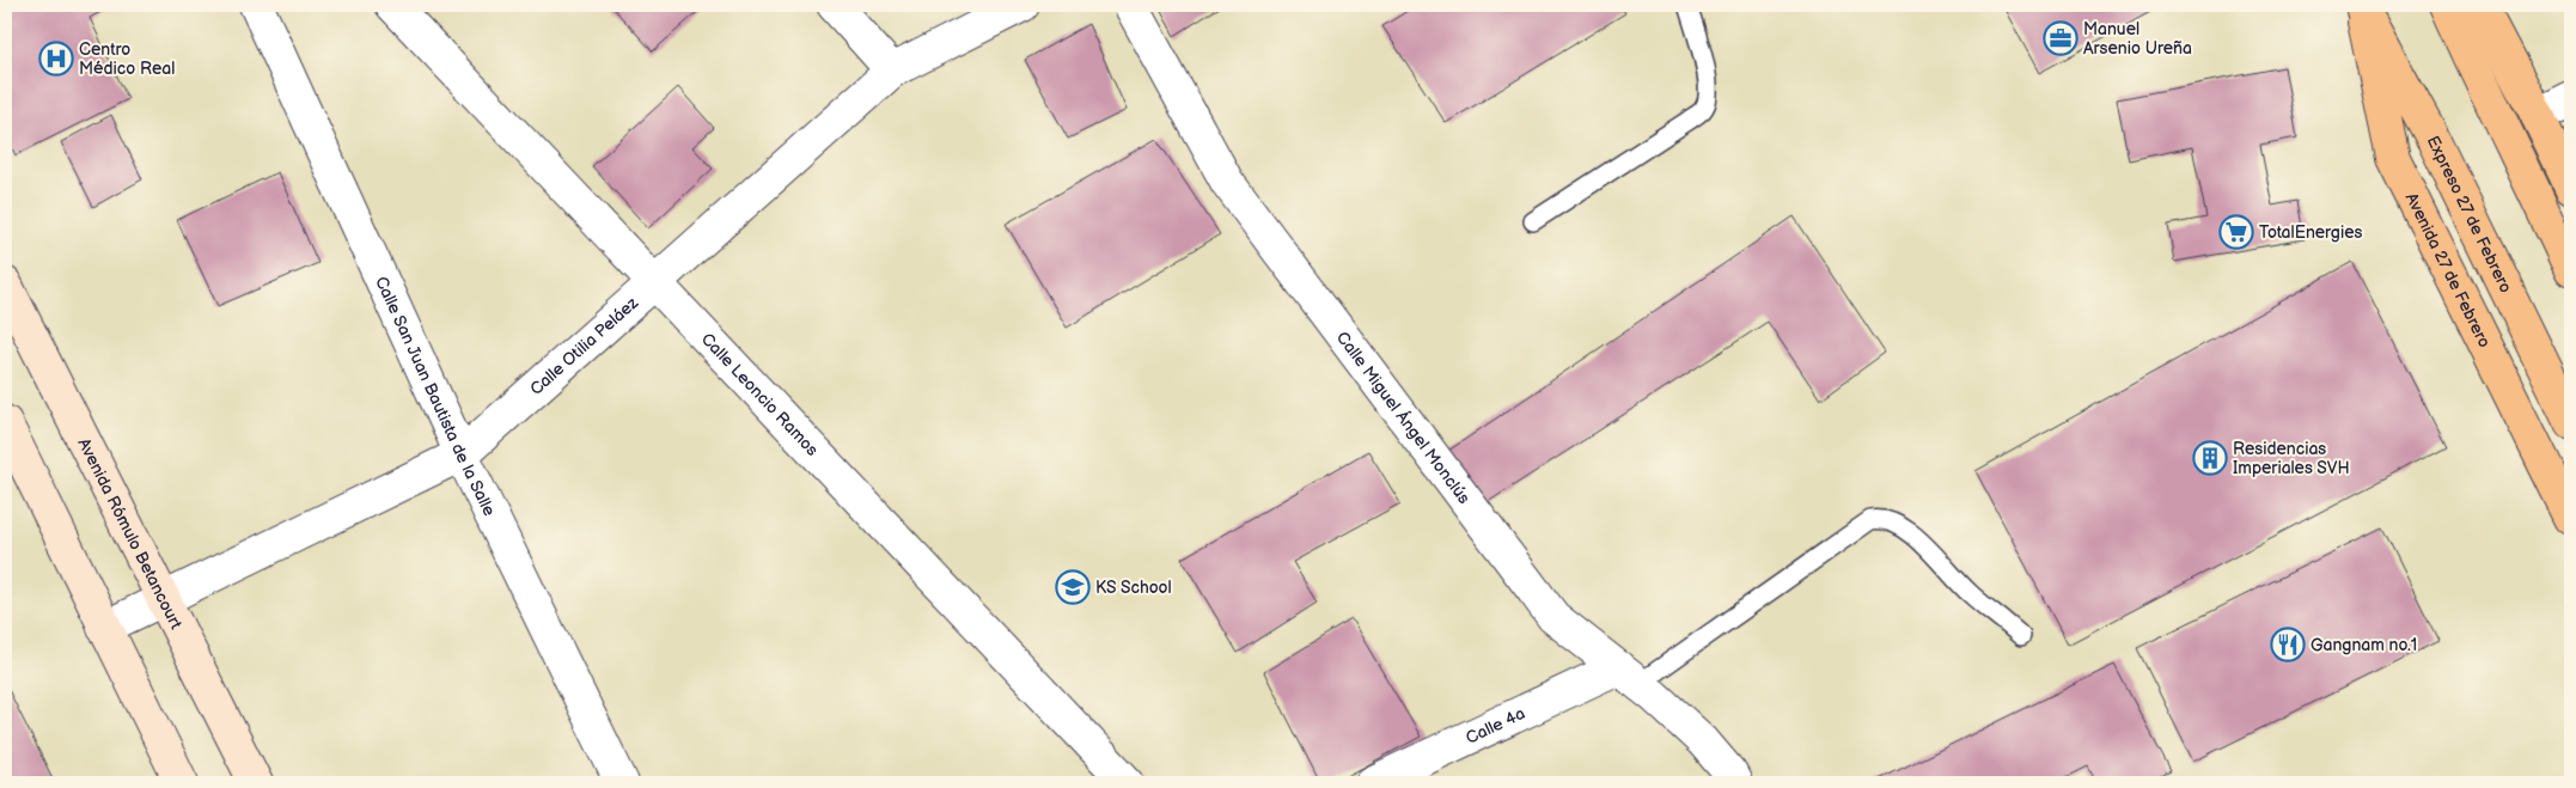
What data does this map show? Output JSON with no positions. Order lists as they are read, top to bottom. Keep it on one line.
{"streets":{"main road":["Expreso 27 de Febrero","Avenida 27 de Febrero","Avenida Rómulo Betancourt"],"street":["Calle Otilia Peláez","Calle Leoncio Ramos","Calle San Juan Bautista de la Salle","Calle Miguel Ángel Monclús","Calle 4a"]},"crossings":[["Expreso 27 de Febrero","Avenida 27 de Febrero"],["Calle Otilia Peláez","Calle Leoncio Ramos"],["Calle Otilia Peláez","Calle San Juan Bautista de la Salle"],["Calle Otilia Peláez","Avenida Rómulo Betancourt"],["Calle Miguel Ángel Monclús","Calle 4a"]],"places":{"office":["Manuel Arsenio Ureña"],"hospital":["Centro Médico Real"],"supermarket":["TotalEnergies"],"building":["Residencias Imperiales SVH"],"school or university":["KS School"],"restaurant":["Gangnam no.1"]}}
